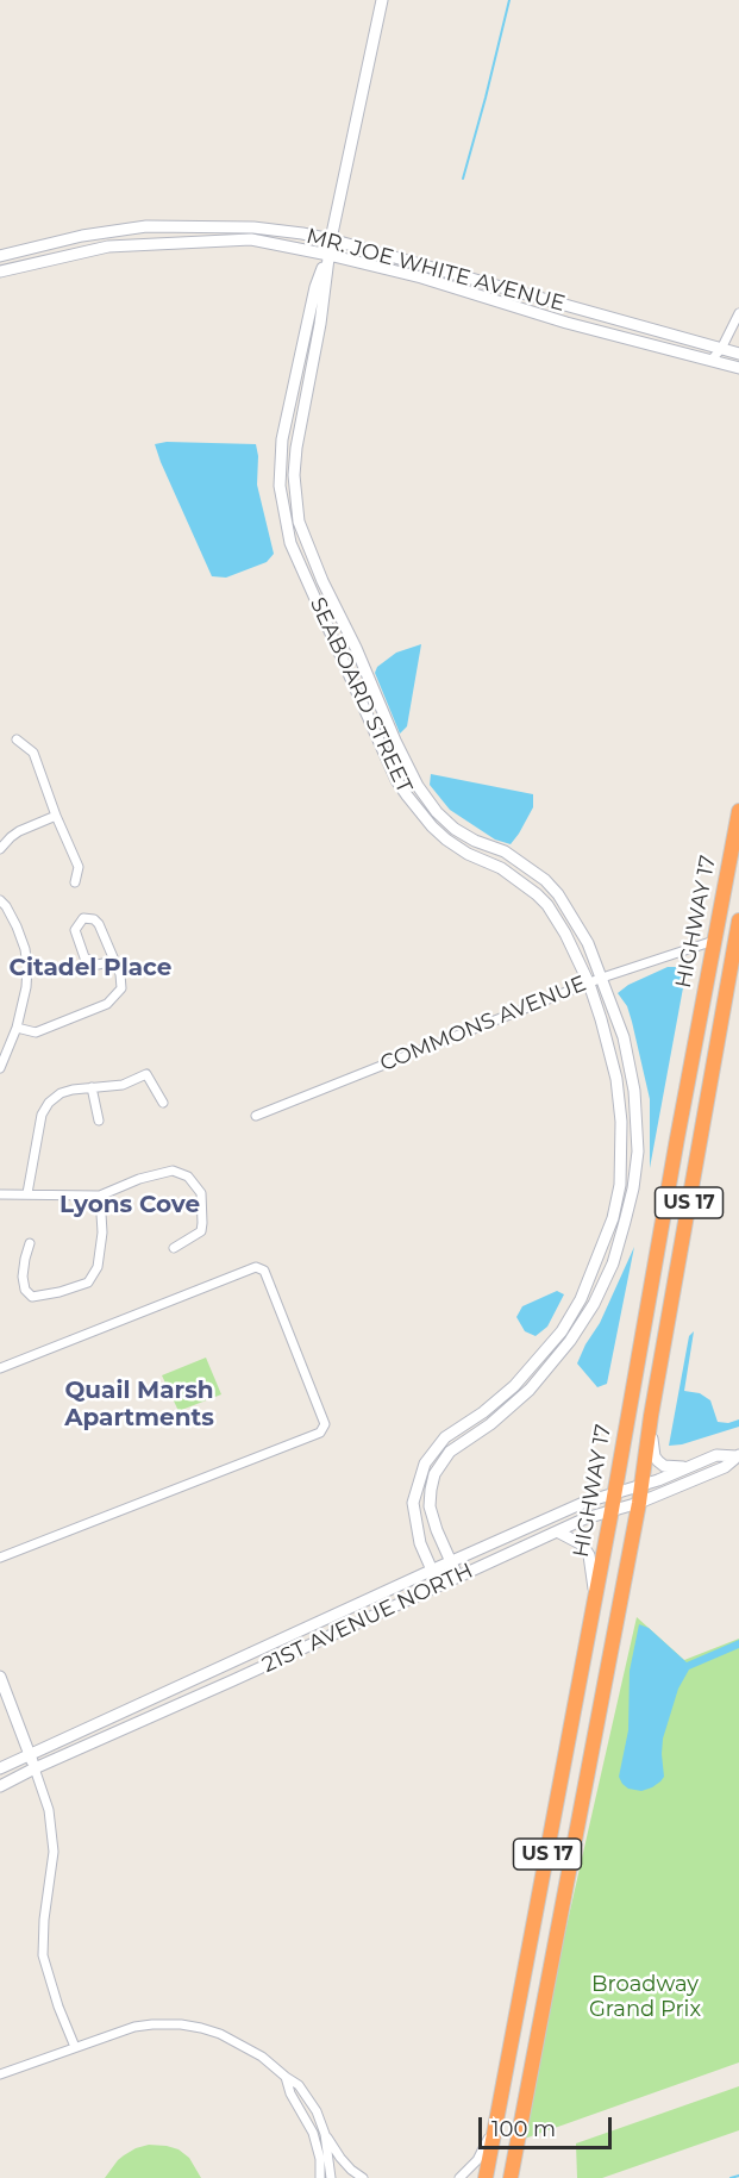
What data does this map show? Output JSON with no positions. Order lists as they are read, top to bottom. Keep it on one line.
{"streets":{"highway":["HIGHWAY 17","US 17"],"street":["MR. JOE WHITE AVENUE","SEABOARD STREET","COMMONS AVENUE","21ST AVENUE NORTH"]},"crossings":[["MR. JOE WHITE AVENUE","SEABOARD STREET"],["SEABOARD STREET","COMMONS AVENUE"],["SEABOARD STREET","21ST AVENUE NORTH"],["HIGHWAY 17","COMMONS AVENUE"],["HIGHWAY 17","21ST AVENUE NORTH"]],"districts":["Citadel Place","Lyons Cove","Quail Marsh Apartments"],"parks":["Broadway Grand Prix"],"scale_bar":"100 m"}
